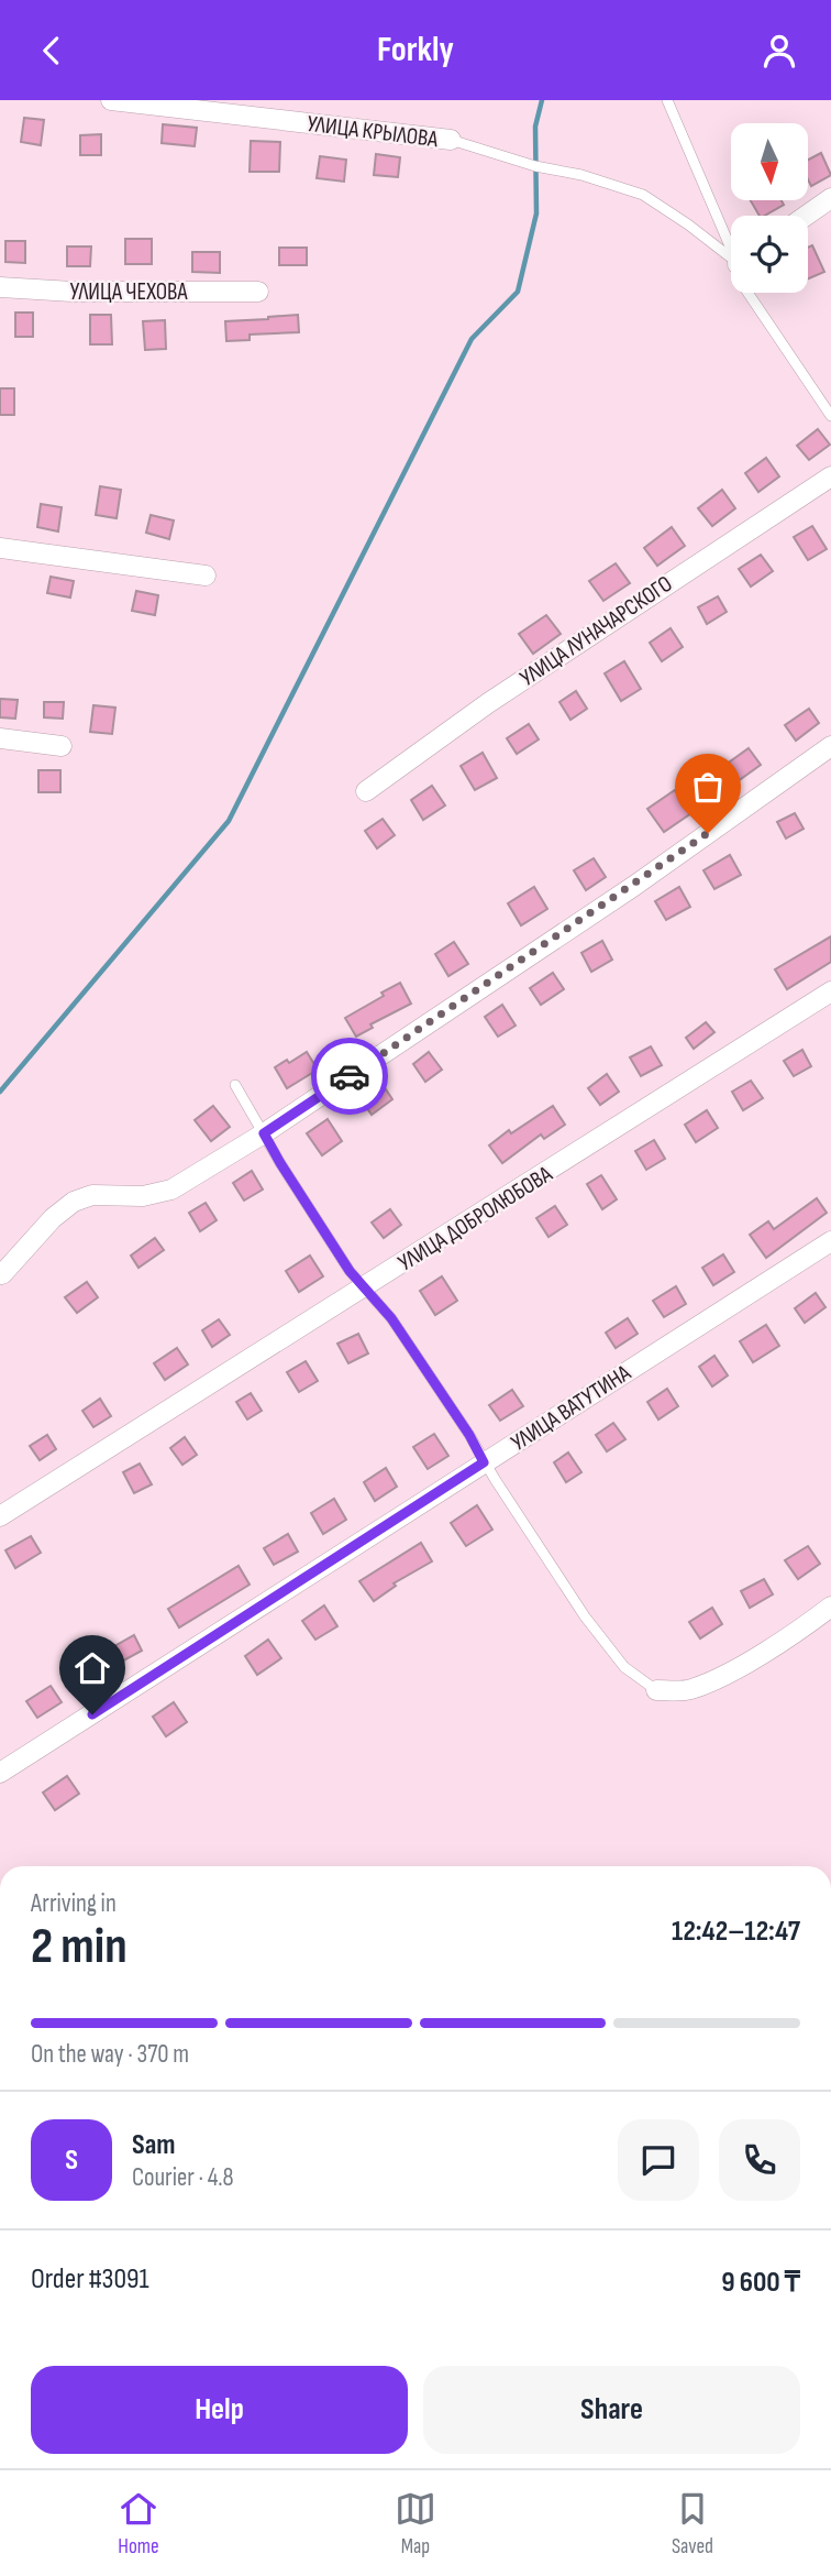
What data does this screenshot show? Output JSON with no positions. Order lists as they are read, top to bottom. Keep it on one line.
{"streets":{"street":["УЛИЦА КРЫЛОВА","УЛИЦА ЧЕХОВА","УЛИЦА ЛУНАЧАРСКОГО","УЛИЦА ДОБРОЛЮБОВА","УЛИЦА ВАТУТИНА"]},"north":"bottom","page":{"header":"Forkly","heading":["2 min","Arriving in","12:42–12:47"],"panel":["Sam","Courier · 4.8","Order #3091","9 600 ₸"],"bar":"On the way · 370 m","round":"S","buttons":["Help","Share"],"tabs":["Home","Map","Saved"]}}
